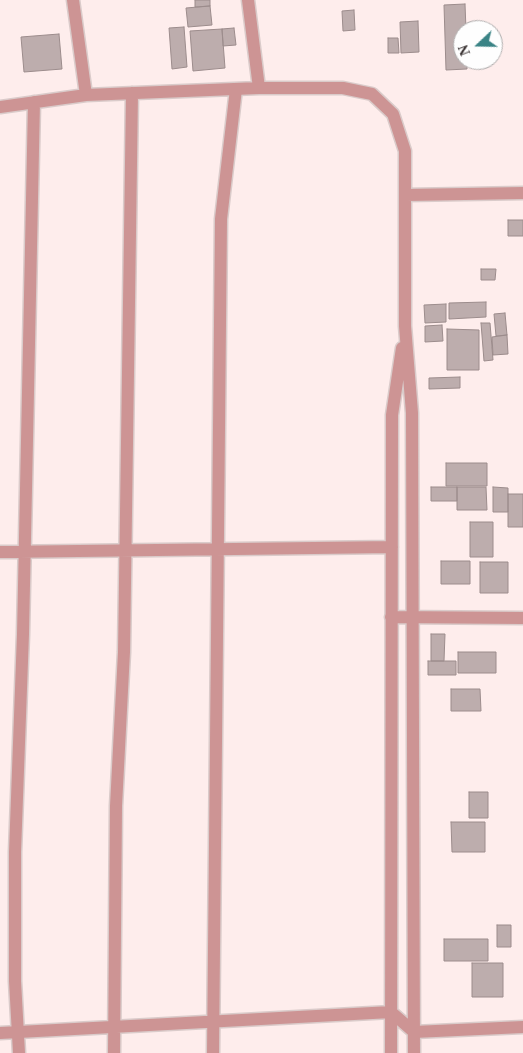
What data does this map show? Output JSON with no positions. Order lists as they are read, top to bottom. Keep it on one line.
{"north":"left"}
